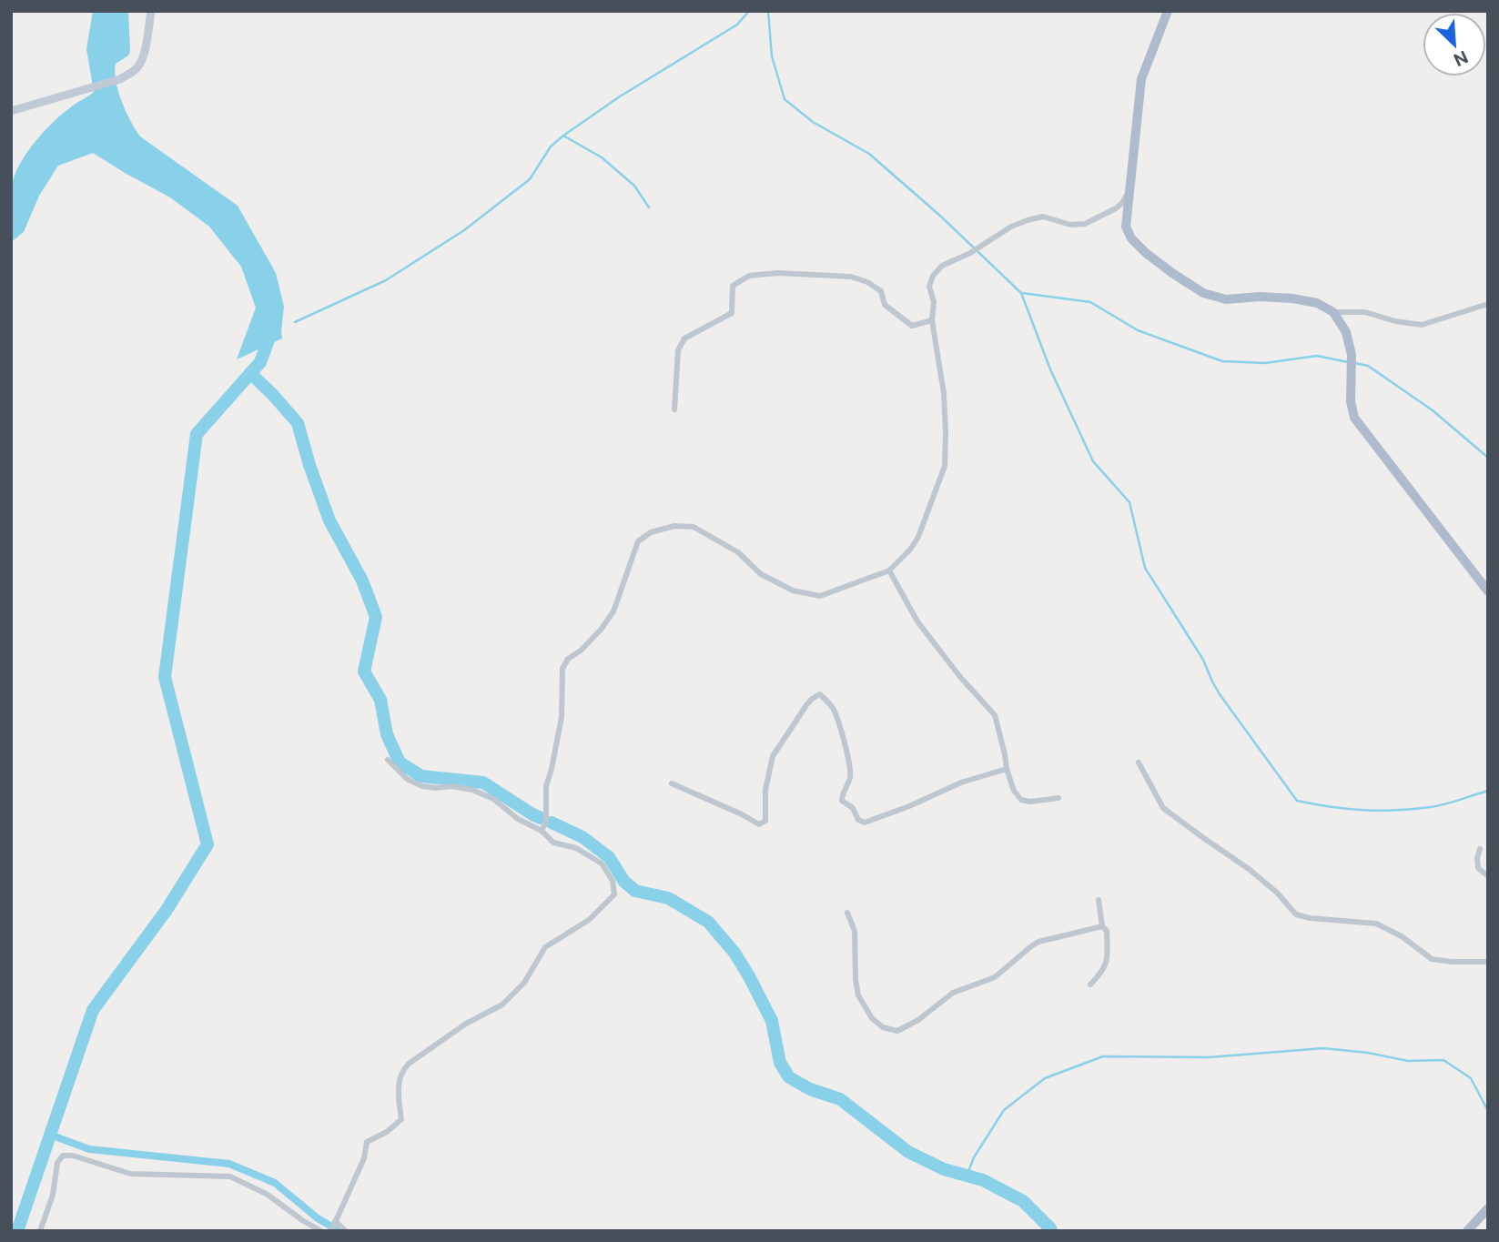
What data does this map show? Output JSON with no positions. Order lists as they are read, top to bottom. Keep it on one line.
{"north":"bottom right"}
